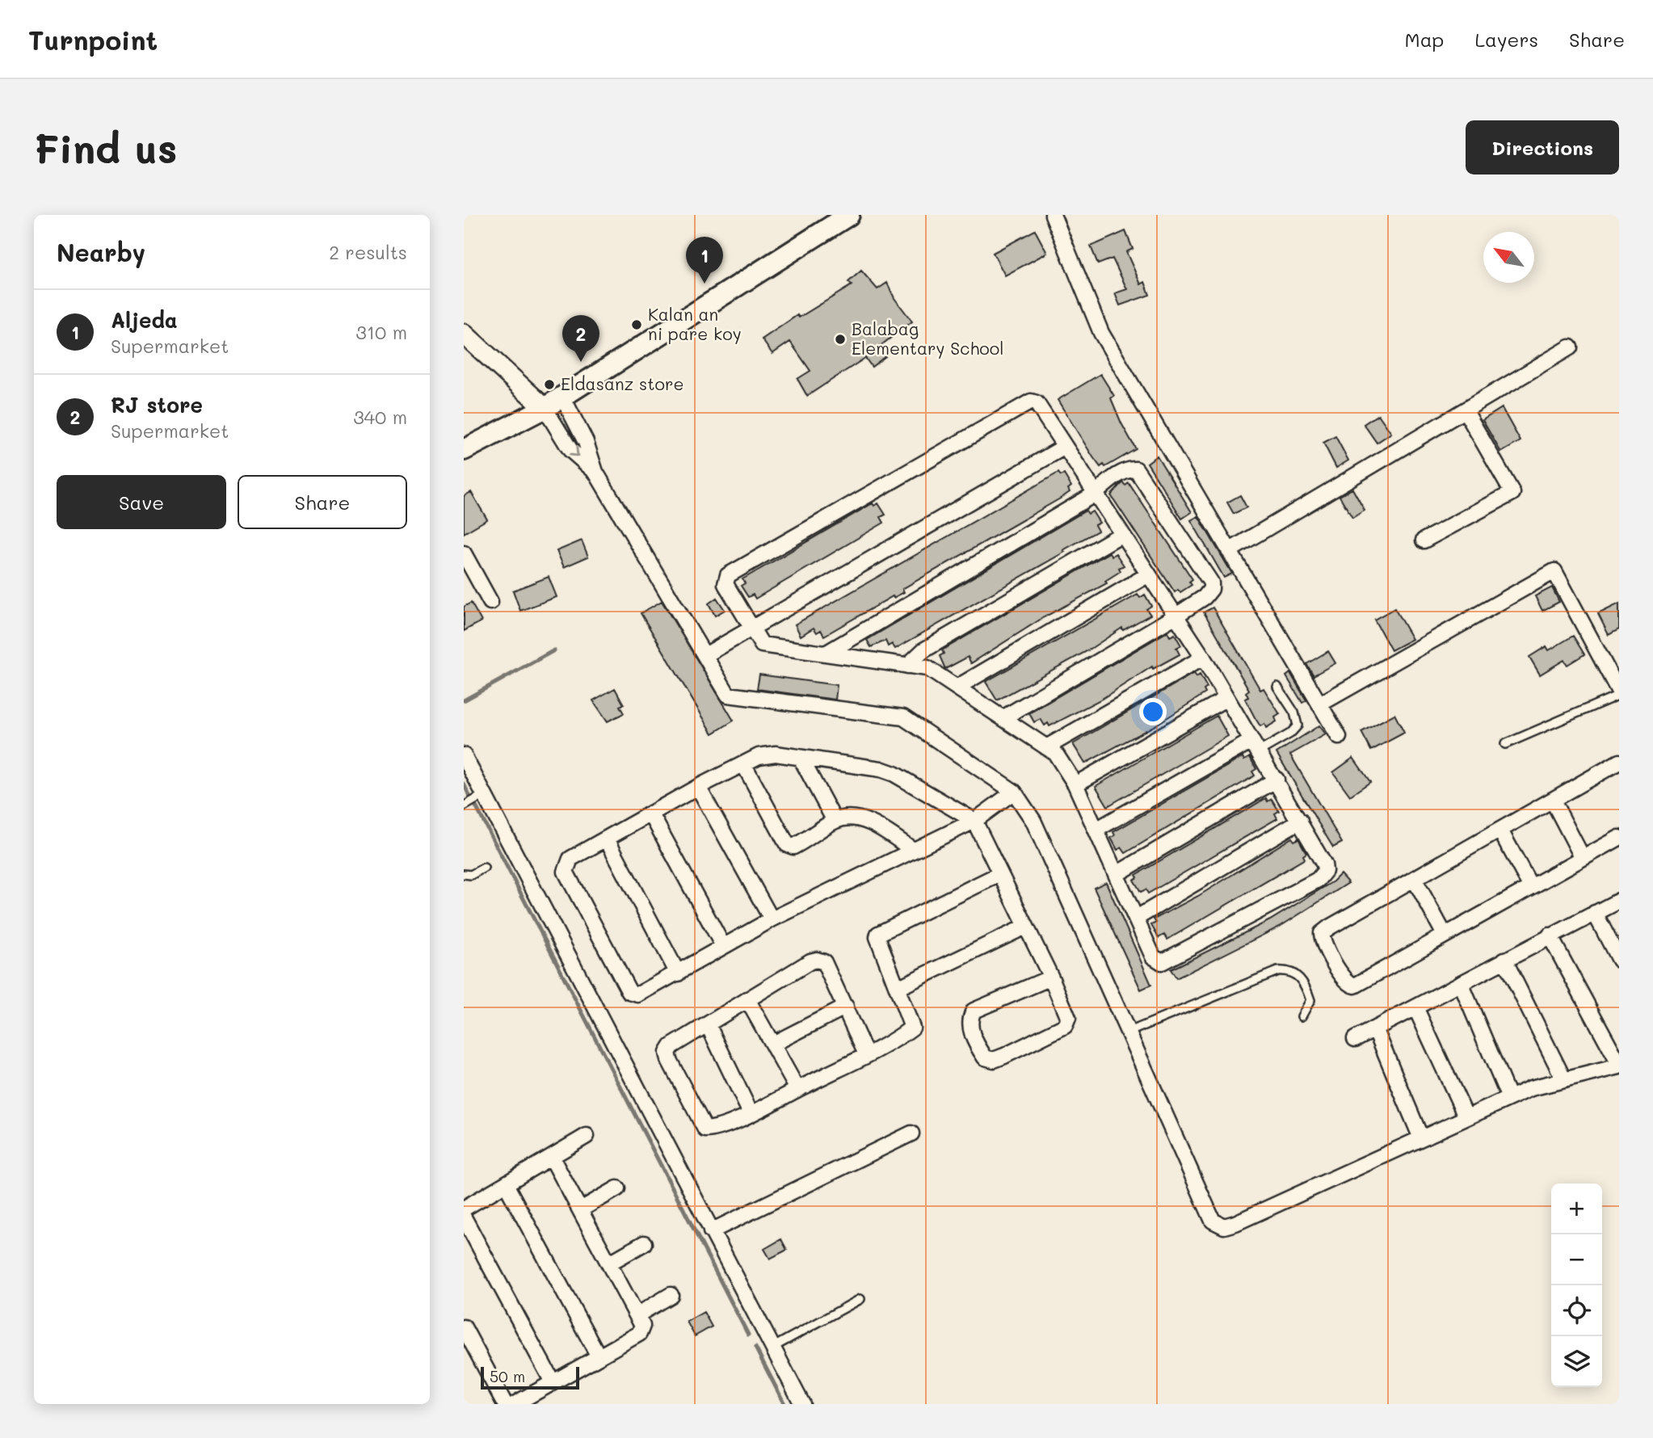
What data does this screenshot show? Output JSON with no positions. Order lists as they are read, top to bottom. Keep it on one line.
{"places":["Kalan an ni pare koy","Balabag Elementary School","Eldasanz store"],"scale_bar":"50 m","north":"top left","page":{"header":"Turnpoint","nav":["Map","Layers","Share"],"buttons":["Directions",["Save","Share"]],"title":"Find us","heading":["Nearby","2 results"],"pins":["1","2"],"list":[{"mark":"1","name":"Aljeda","note":"Supermarket","value":"310 m"},{"mark":"2","name":"RJ store","note":"Supermarket","value":"340 m"}],"map_buttons":["+","−"],"scale":"50 m"}}
